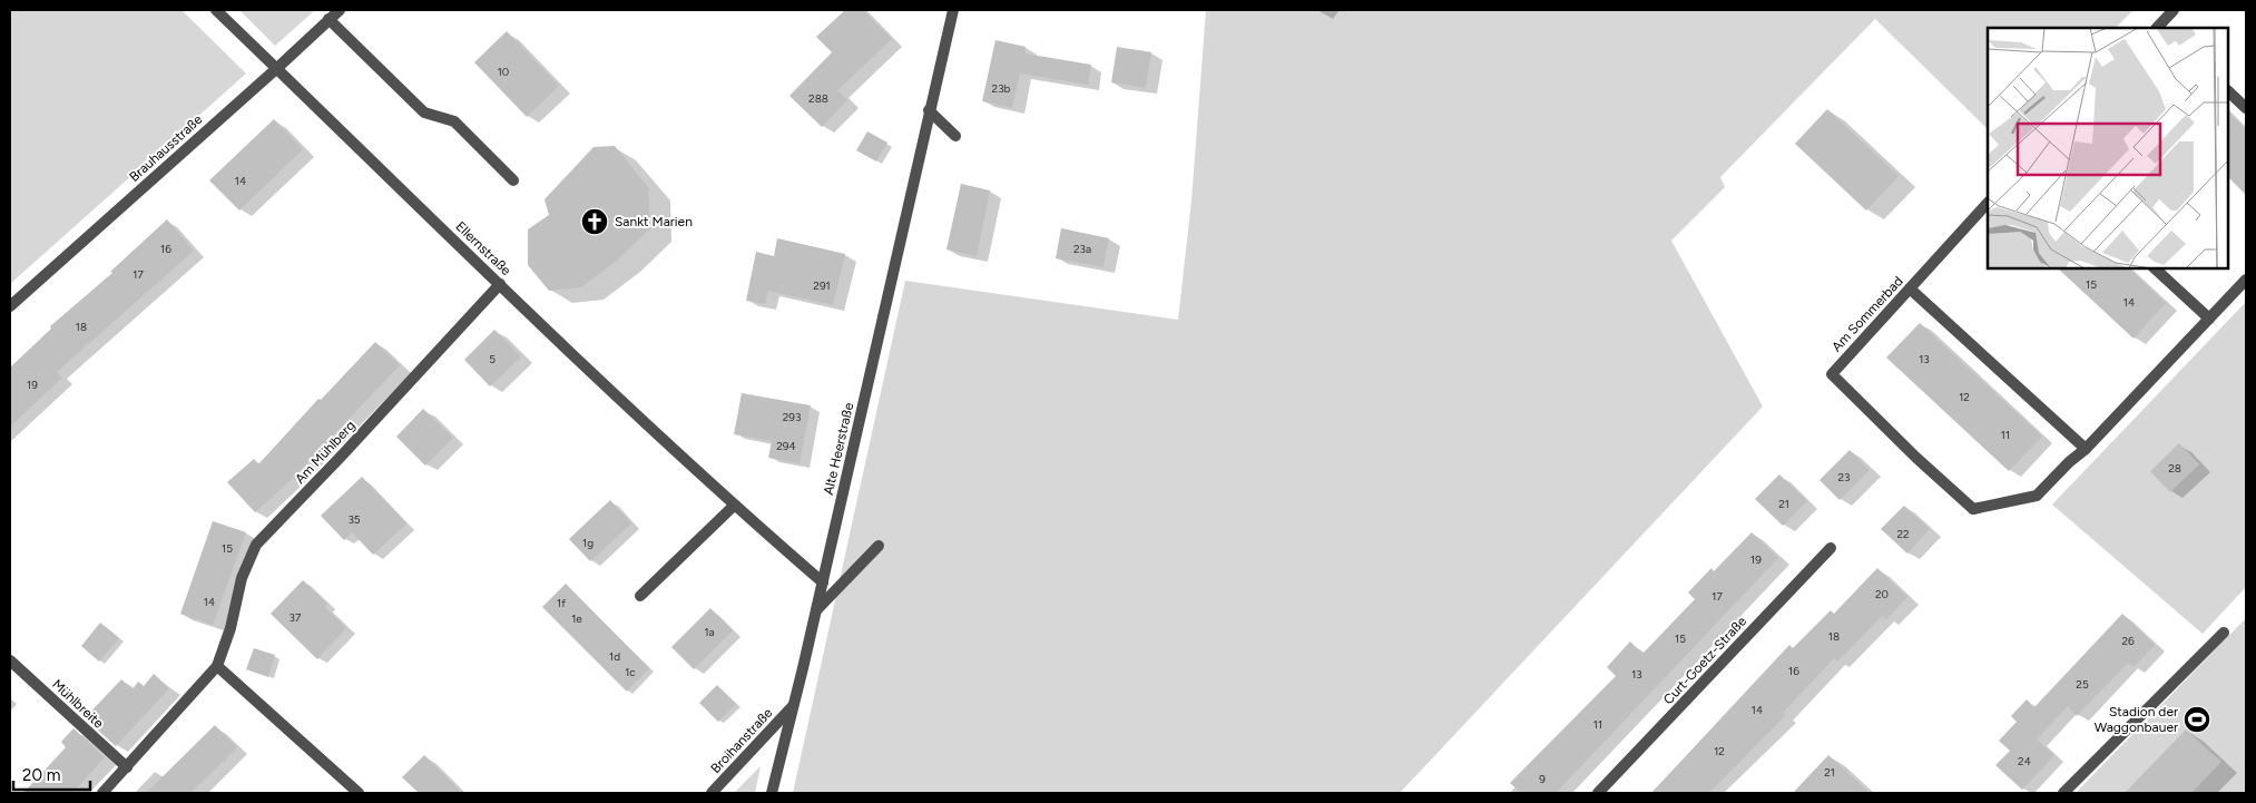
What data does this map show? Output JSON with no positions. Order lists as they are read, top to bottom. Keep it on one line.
{"streets":{"street":["Brauhausstraße","Ellernstraße","Am Sommerbad","Alte Heerstraße","Am Mühlberg","Curt-Goetz-Straße","Mühlbreite","Broihanstraße"]},"crossings":[["Brauhausstraße","Ellernstraße"],["Ellernstraße","Alte Heerstraße"],["Ellernstraße","Am Mühlberg"],["Alte Heerstraße","Broihanstraße"],["Am Mühlberg","Mühlbreite"]],"places":{"church":["Sankt Marien"],"sports":["Stadion der Waggonbauer"]},"house_numbers":["10","23b","288","14","16","23a","17","15","291","14","18","5","13","19","12","293","11","294","28","23","21","35","22","1g","15","19","20","17","14","1f","37","1e","1a","18","15","26","1d","16","1c","13","25","14","11","12","24","21","9"],"scale_bar":"20 m"}
